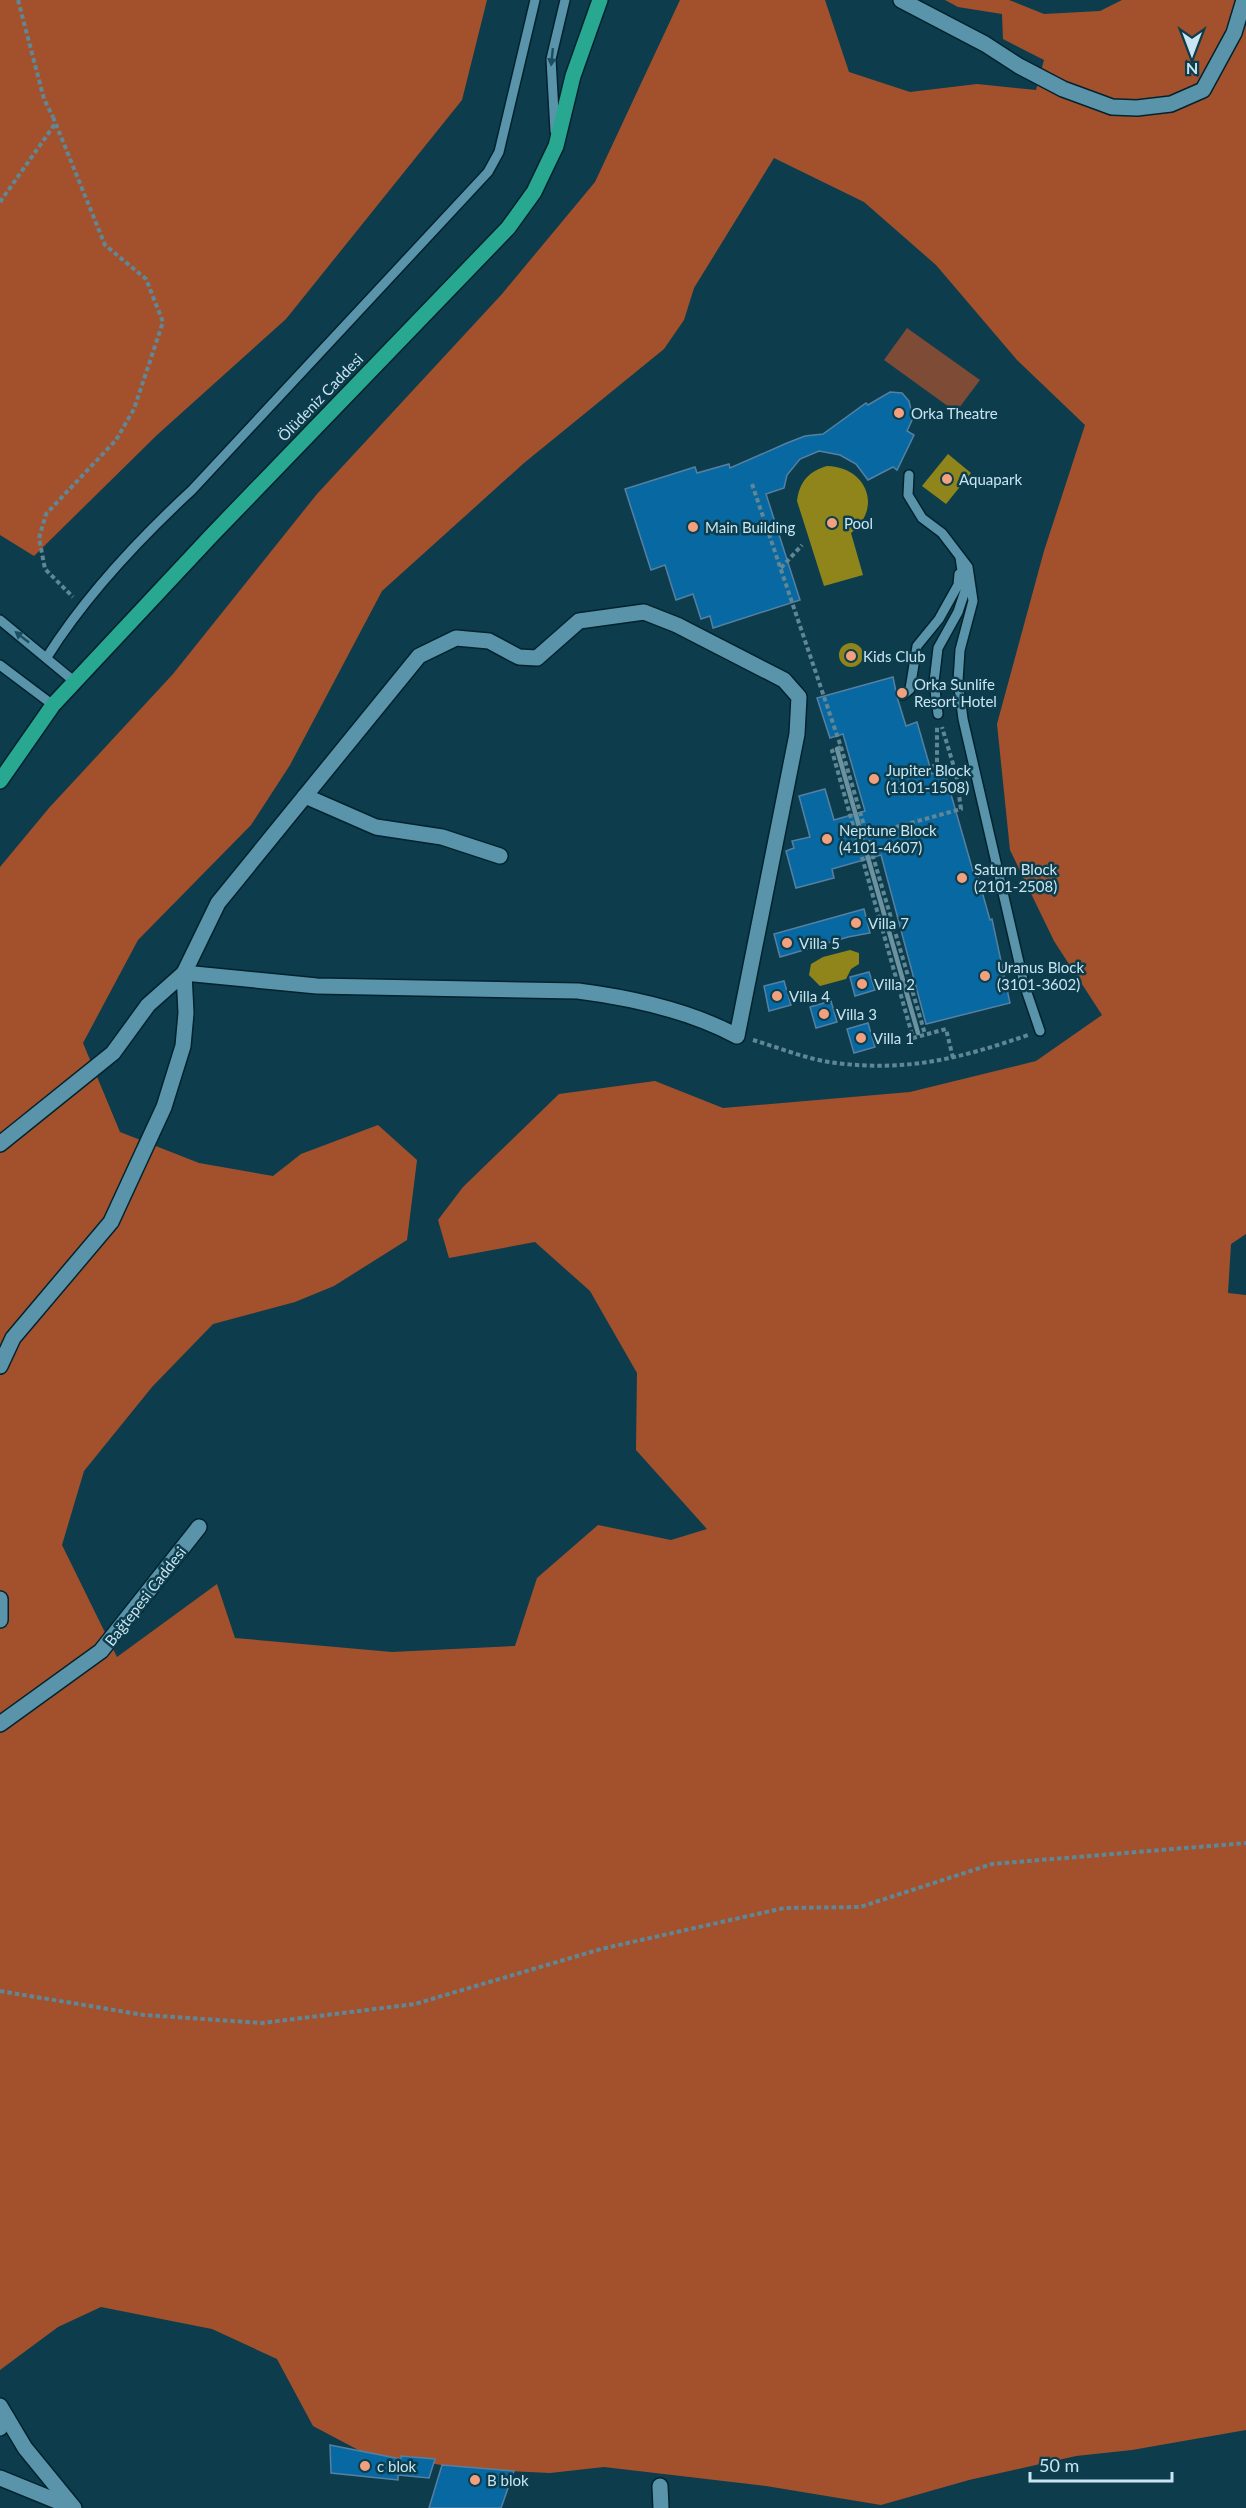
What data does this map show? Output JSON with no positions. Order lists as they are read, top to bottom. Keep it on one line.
{"streets":{"main road":["Ölüdeniz Caddesi"],"street":["Bağtepesi Caddesi"]},"places":["Orka Theatre","Aquapark","Pool","Main Building","Kids Club","Orka Sunlife Resort Hotel","Jupiter Block (1101-1508)","Neptune Block (4101-4607)","Saturn Block (2101-2508)","Villa 7","Villa 5","Uranus Block (3101-3602)","Villa 2","Villa 4","Villa 3","Villa 1","c blok","B blok"],"scale_bar":"50 m","north":"bottom"}
